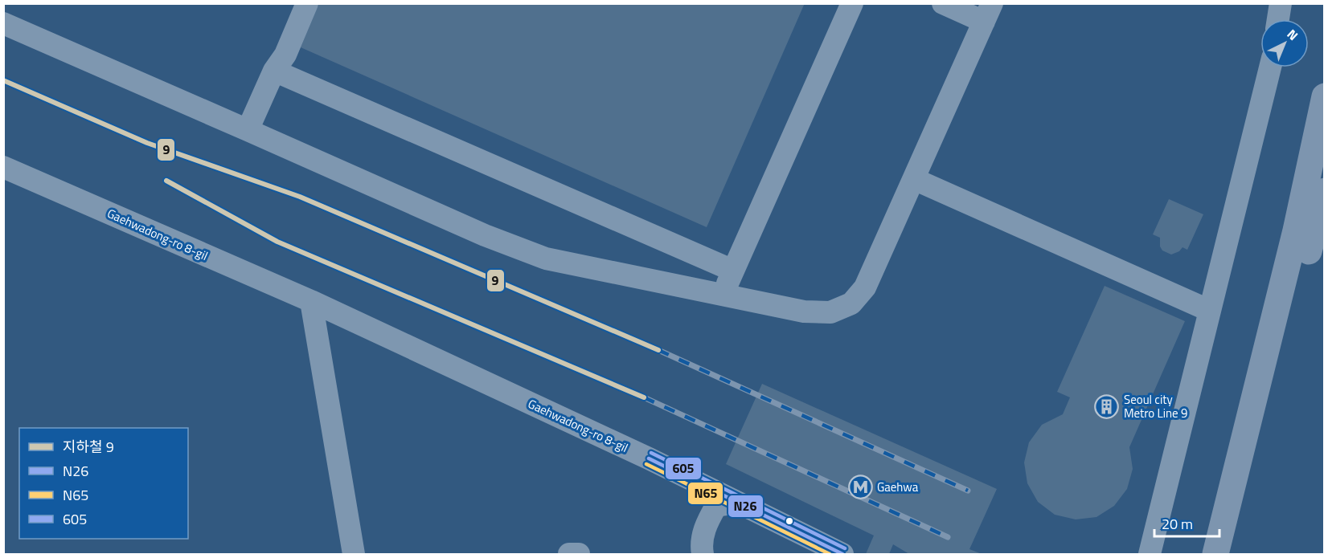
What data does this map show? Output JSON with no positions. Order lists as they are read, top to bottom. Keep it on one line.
{"streets":{"street":["Gaehwadong-ro 8-gil"]},"places":{"building":["Seoul city Metro Line 9"],"metro station":["Gaehwa"]},"lines":["metro line 9","transit line 605","transit line N26","transit line N65"],"legend":["지하철 9","N26","N65","605"],"scale_bar":"20 m","north":"top right"}
